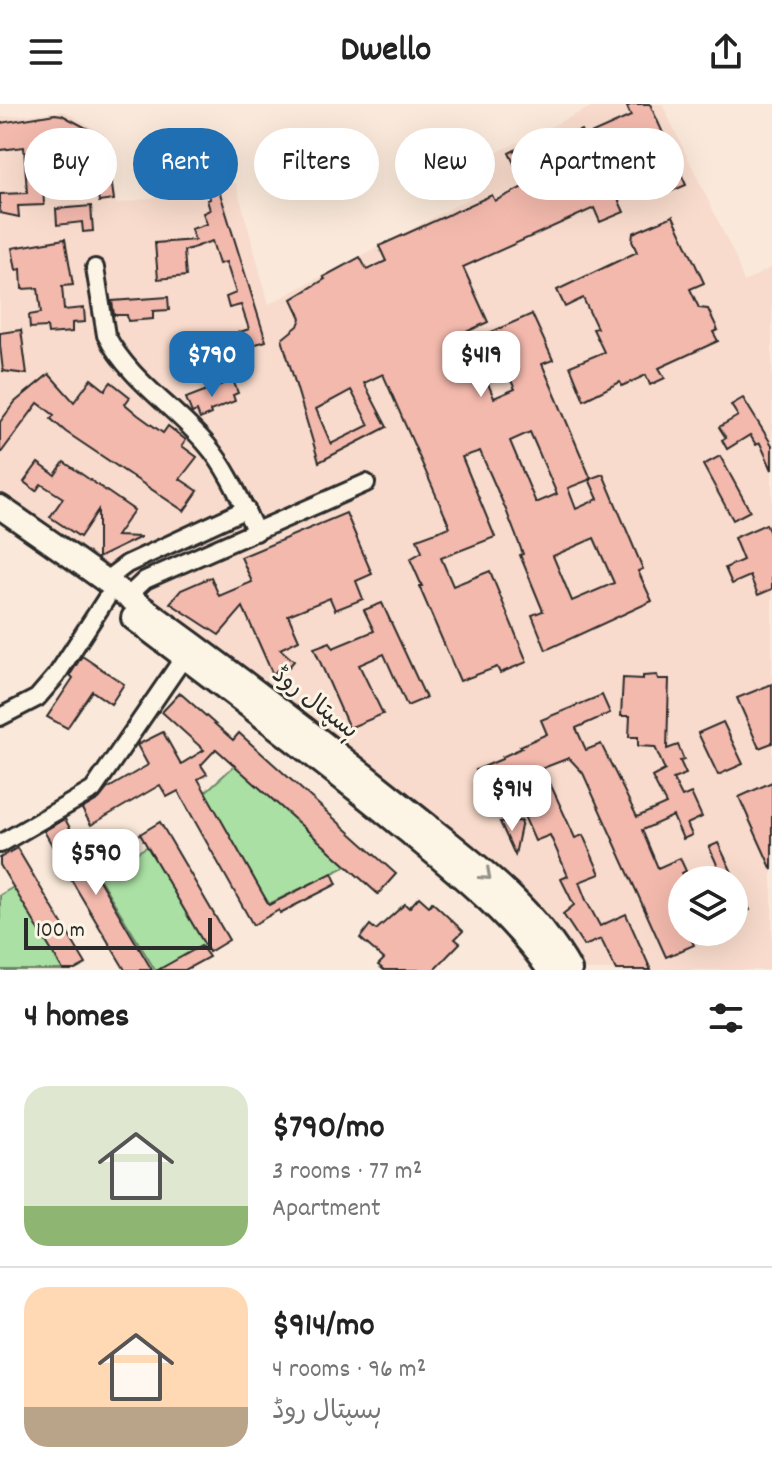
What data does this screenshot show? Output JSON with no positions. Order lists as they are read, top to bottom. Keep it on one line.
{"streets":{"main road":["ہسپتال روڈ"]},"scale_bar":"100 m","page":{"header":"Dwello","chip":["Buy","Rent","Filters","New","Apartment"],"price":["$790","$419","$914","$590"],"scale":"100 m","heading":"4 homes","list":[{"name":"$790/mo","note":"3 rooms · 77 m² · Apartment"},{"name":"$914/mo","note":"4 rooms · 96 m² · ہسپتال روڈ"}]}}
